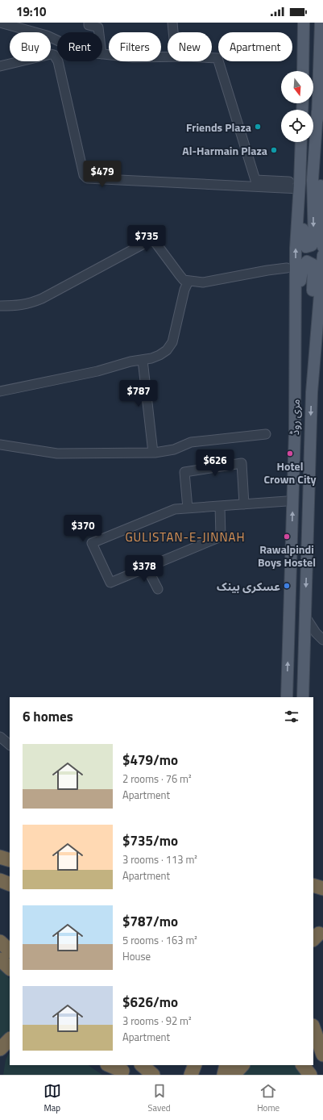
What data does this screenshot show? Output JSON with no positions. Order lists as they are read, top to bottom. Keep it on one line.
{"streets":{"main road":["مری روڈ"]},"districts":["GULISTAN-E-JINNAH"],"places":["Friends Plaza","Al-Harmain Plaza","Hotel Crown City","Rawalpindi Boys Hostel","عسکری بینک"],"north":"bottom","page":{"status":"19:10","chip":["Buy","Rent","Filters","New","Apartment"],"price":["$479","$735","$787","$626","$370","$378"],"heading":"6 homes","list":[{"name":"$479/mo","note":"2 rooms · 76 m² · Apartment"},{"name":"$735/mo","note":"3 rooms · 113 m² · Apartment"},{"name":"$787/mo","note":"5 rooms · 163 m² · House"},{"name":"$626/mo","note":"3 rooms · 92 m² · Apartment"}],"tabs":["Map","Saved","Home"]}}
